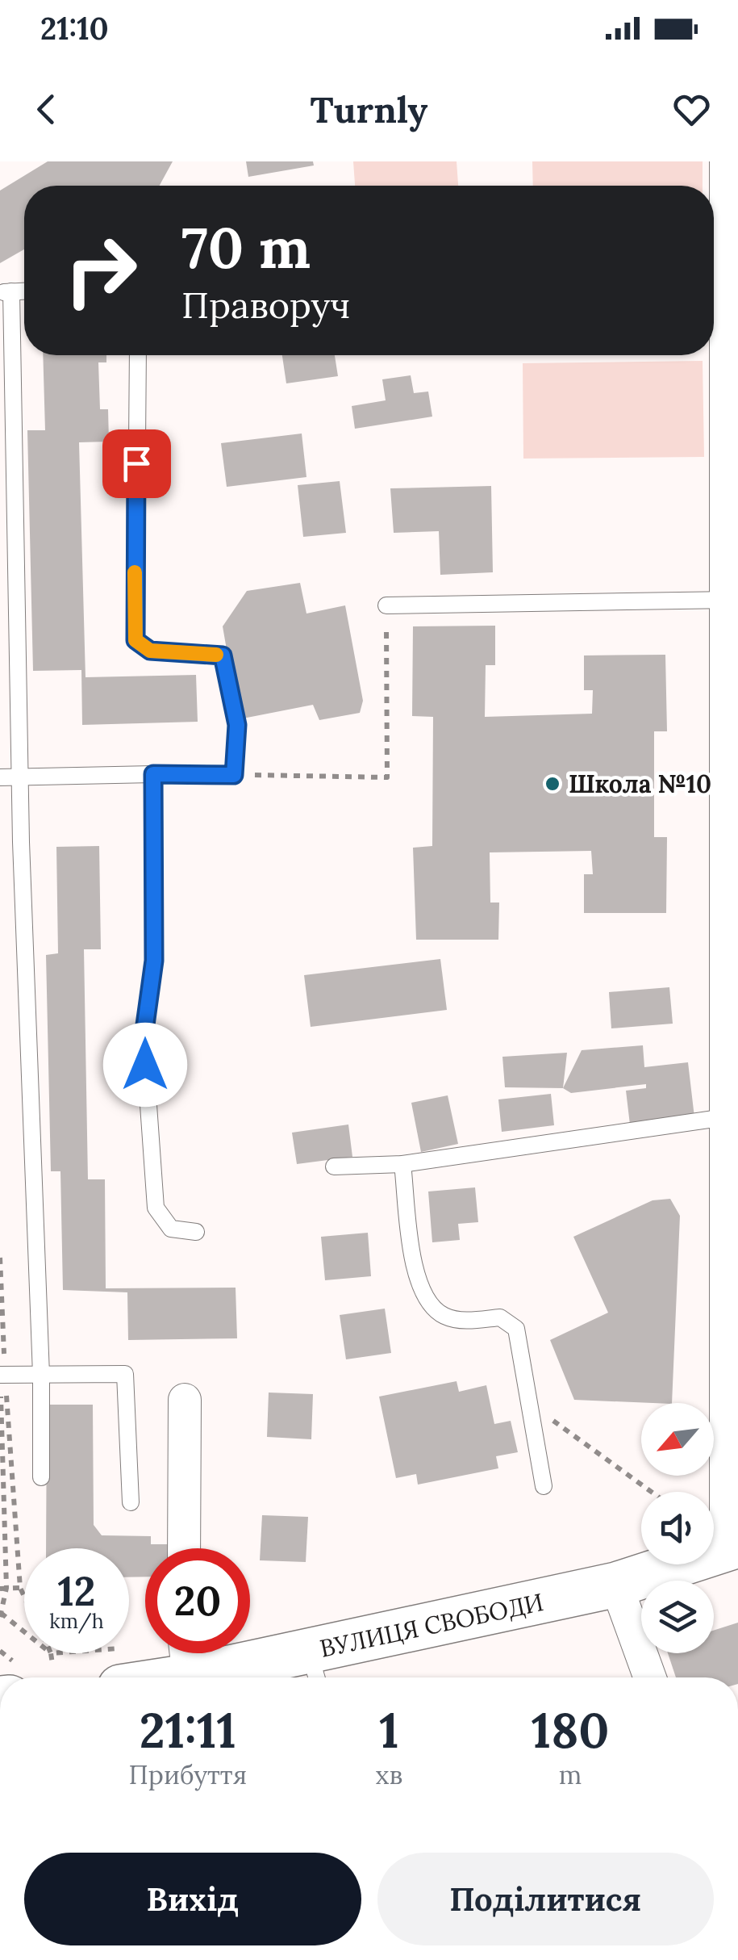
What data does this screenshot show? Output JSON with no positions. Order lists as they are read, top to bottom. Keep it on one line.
{"streets":{"main road":["ВУЛИЦЯ СВОБОДИ"]},"places":["Школа №10"],"north":"bottom left","page":{"status":"21:10","header":"Turnly","turn":["70 m","Праворуч"],"speed":"12 km/h","limit":"20","eta":["21:11","Прибуття","1","хв","180","m"],"buttons":["Вихід","Поділитися"]}}
